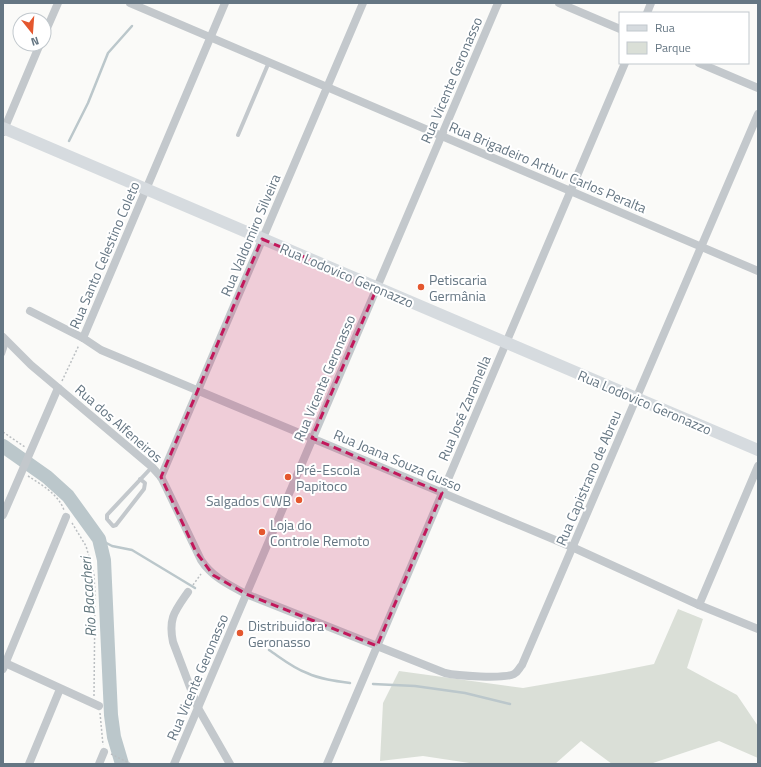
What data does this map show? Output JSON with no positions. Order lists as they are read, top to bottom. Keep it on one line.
{"streets":{"main road":["Rua Lodovico Geronazzo"],"street":["Rua Vicente Geronasso","Rua Brigadeiro Arthur Carlos Peralta","Rua Valdomiro Silveira","Rua Santo Celestino Coleto","Rua José Zaramella","Rua dos Alfeneiros","Rua Joana Souza Gusso","Rua Capistrano de Abreu"]},"crossings":[["Rua Vicente Geronasso","Rua Brigadeiro Arthur Carlos Peralta"],["Rua Vicente Geronasso","Rua Lodovico Geronazzo"],["Rua Vicente Geronasso","Rua dos Alfeneiros"],["Rua Vicente Geronasso","Rua Joana Souza Gusso"],["Rua Brigadeiro Arthur Carlos Peralta","Rua Valdomiro Silveira"],["Rua Brigadeiro Arthur Carlos Peralta","Rua Santo Celestino Coleto"],["Rua Brigadeiro Arthur Carlos Peralta","Rua José Zaramella"],["Rua Brigadeiro Arthur Carlos Peralta","Rua Capistrano de Abreu"],["Rua Valdomiro Silveira","Rua Lodovico Geronazzo"],["Rua Valdomiro Silveira","Rua dos Alfeneiros"],["Rua Valdomiro Silveira","Rua Joana Souza Gusso"],["Rua Santo Celestino Coleto","Rua Lodovico Geronazzo"],["Rua Santo Celestino Coleto","Rua dos Alfeneiros"],["Rua Santo Celestino Coleto","Rua Joana Souza Gusso"],["Rua Lodovico Geronazzo","Rua José Zaramella"],["Rua Lodovico Geronazzo","Rua Capistrano de Abreu"],["Rua José Zaramella","Rua dos Alfeneiros"],["Rua José Zaramella","Rua Joana Souza Gusso"],["Rua dos Alfeneiros","Rua Capistrano de Abreu"],["Rua Joana Souza Gusso","Rua Capistrano de Abreu"]],"water":["Rio Bacacheri"],"places":["Petiscaria Germânia","Pré-Escola Papitoco","Salgados CWB","Loja do Controle Remoto","Distribuidora Geronasso"],"legend":["Rua","Parque"],"north":"bottom"}
